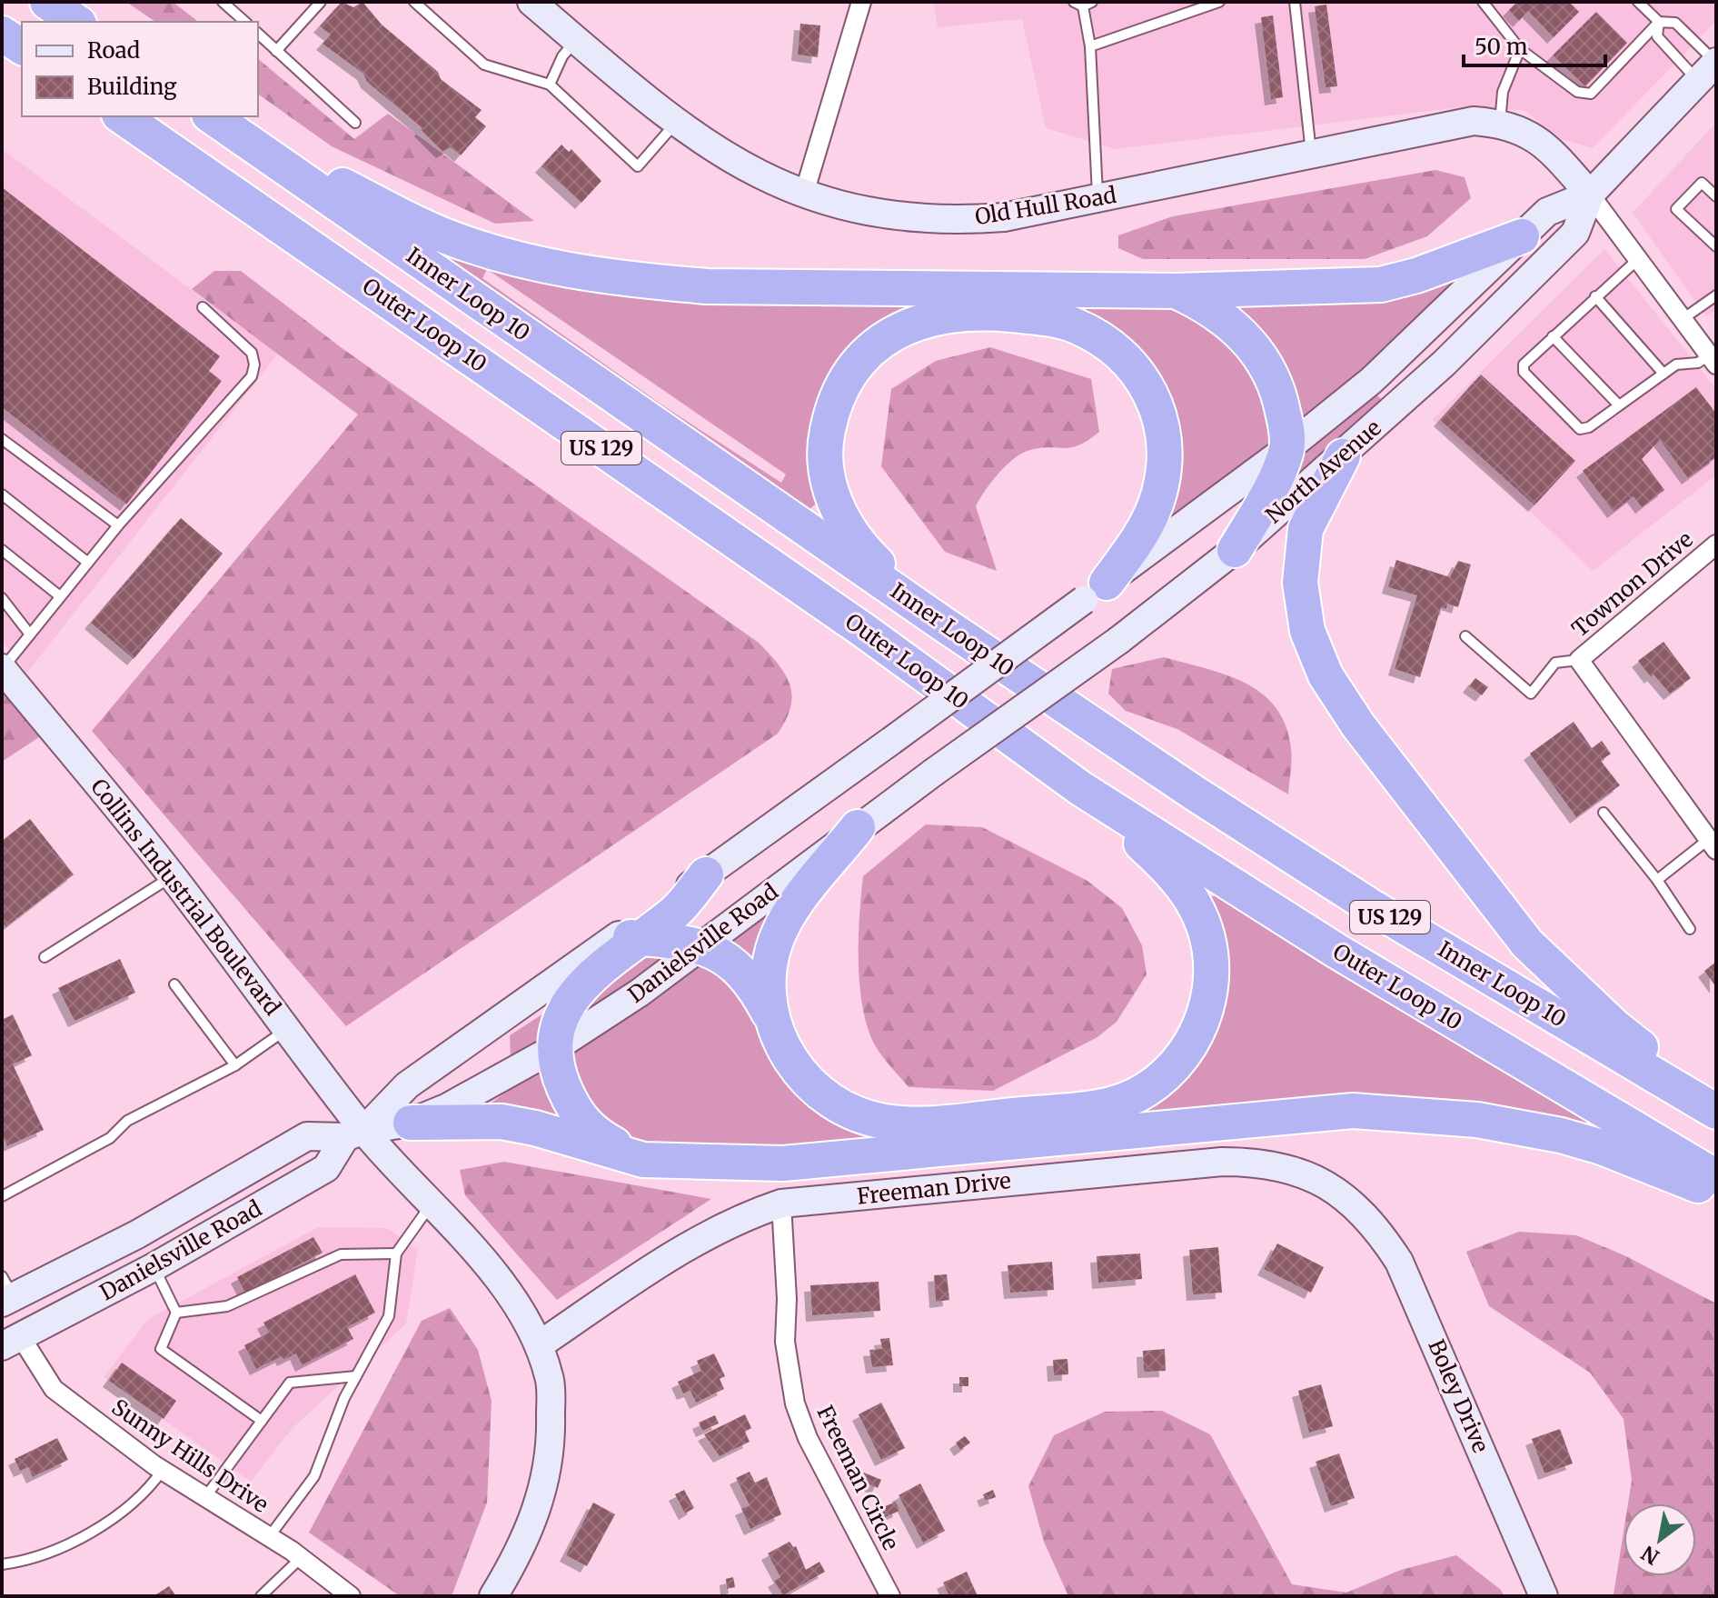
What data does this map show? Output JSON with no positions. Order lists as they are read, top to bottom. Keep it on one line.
{"streets":{"highway":["Inner Loop 10","Outer Loop 10","US 129"],"main road":["Old Hull Road","North Avenue","Collins Industrial Boulevard","Danielsville Road","Freeman Drive","Boley Drive"],"street":["Townon Drive","Sunny Hills Drive","Freeman Circle"]},"crossings":[["Old Hull Road","North Avenue"],["North Avenue","Danielsville Road"],["Collins Industrial Boulevard","Danielsville Road"],["Danielsville Road","Sunny Hills Drive"],["Freeman Drive","Boley Drive"],["Freeman Drive","Freeman Circle"]],"legend":["Road","Building"],"scale_bar":"50 m","north":"bottom left"}
